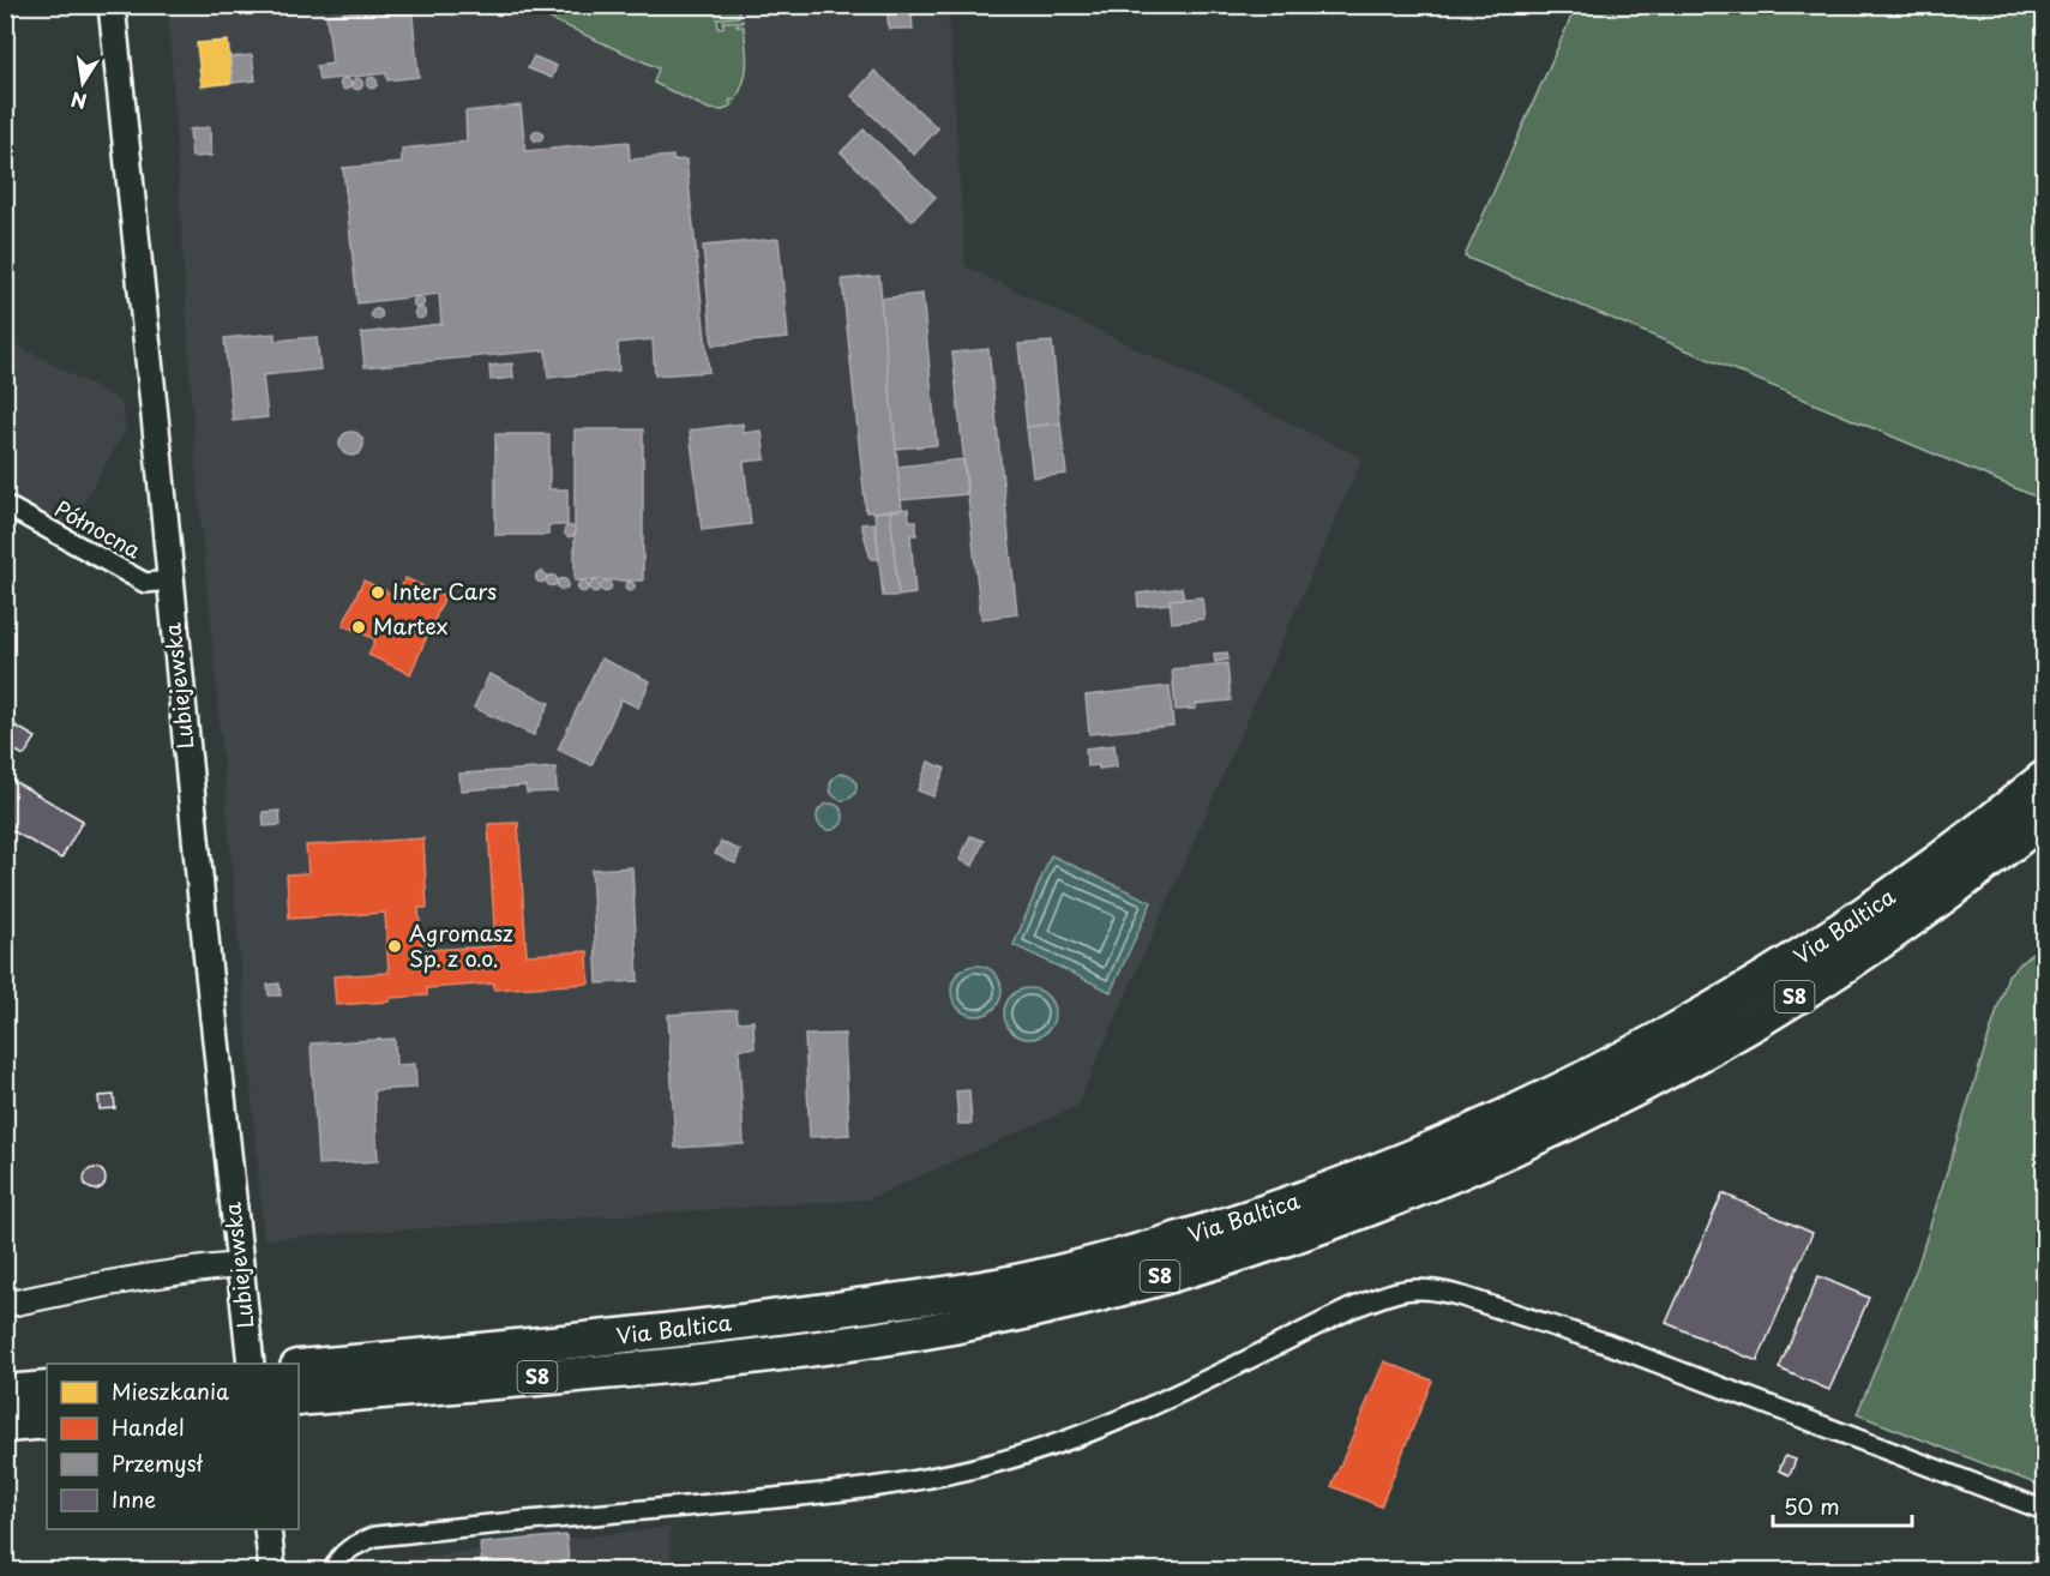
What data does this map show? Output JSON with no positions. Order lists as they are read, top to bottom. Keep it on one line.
{"streets":{"highway":["Via Baltica","S8"],"main road":["Lubiejewska"],"street":["Północna"]},"crossings":[["Północna","Lubiejewska"]],"places":["Inter Cars","Martex","Agromasz Sp. z o.o."],"legend":["Mieszkania","Handel","Przemysł","Inne"],"scale_bar":"50 m","north":"bottom"}
